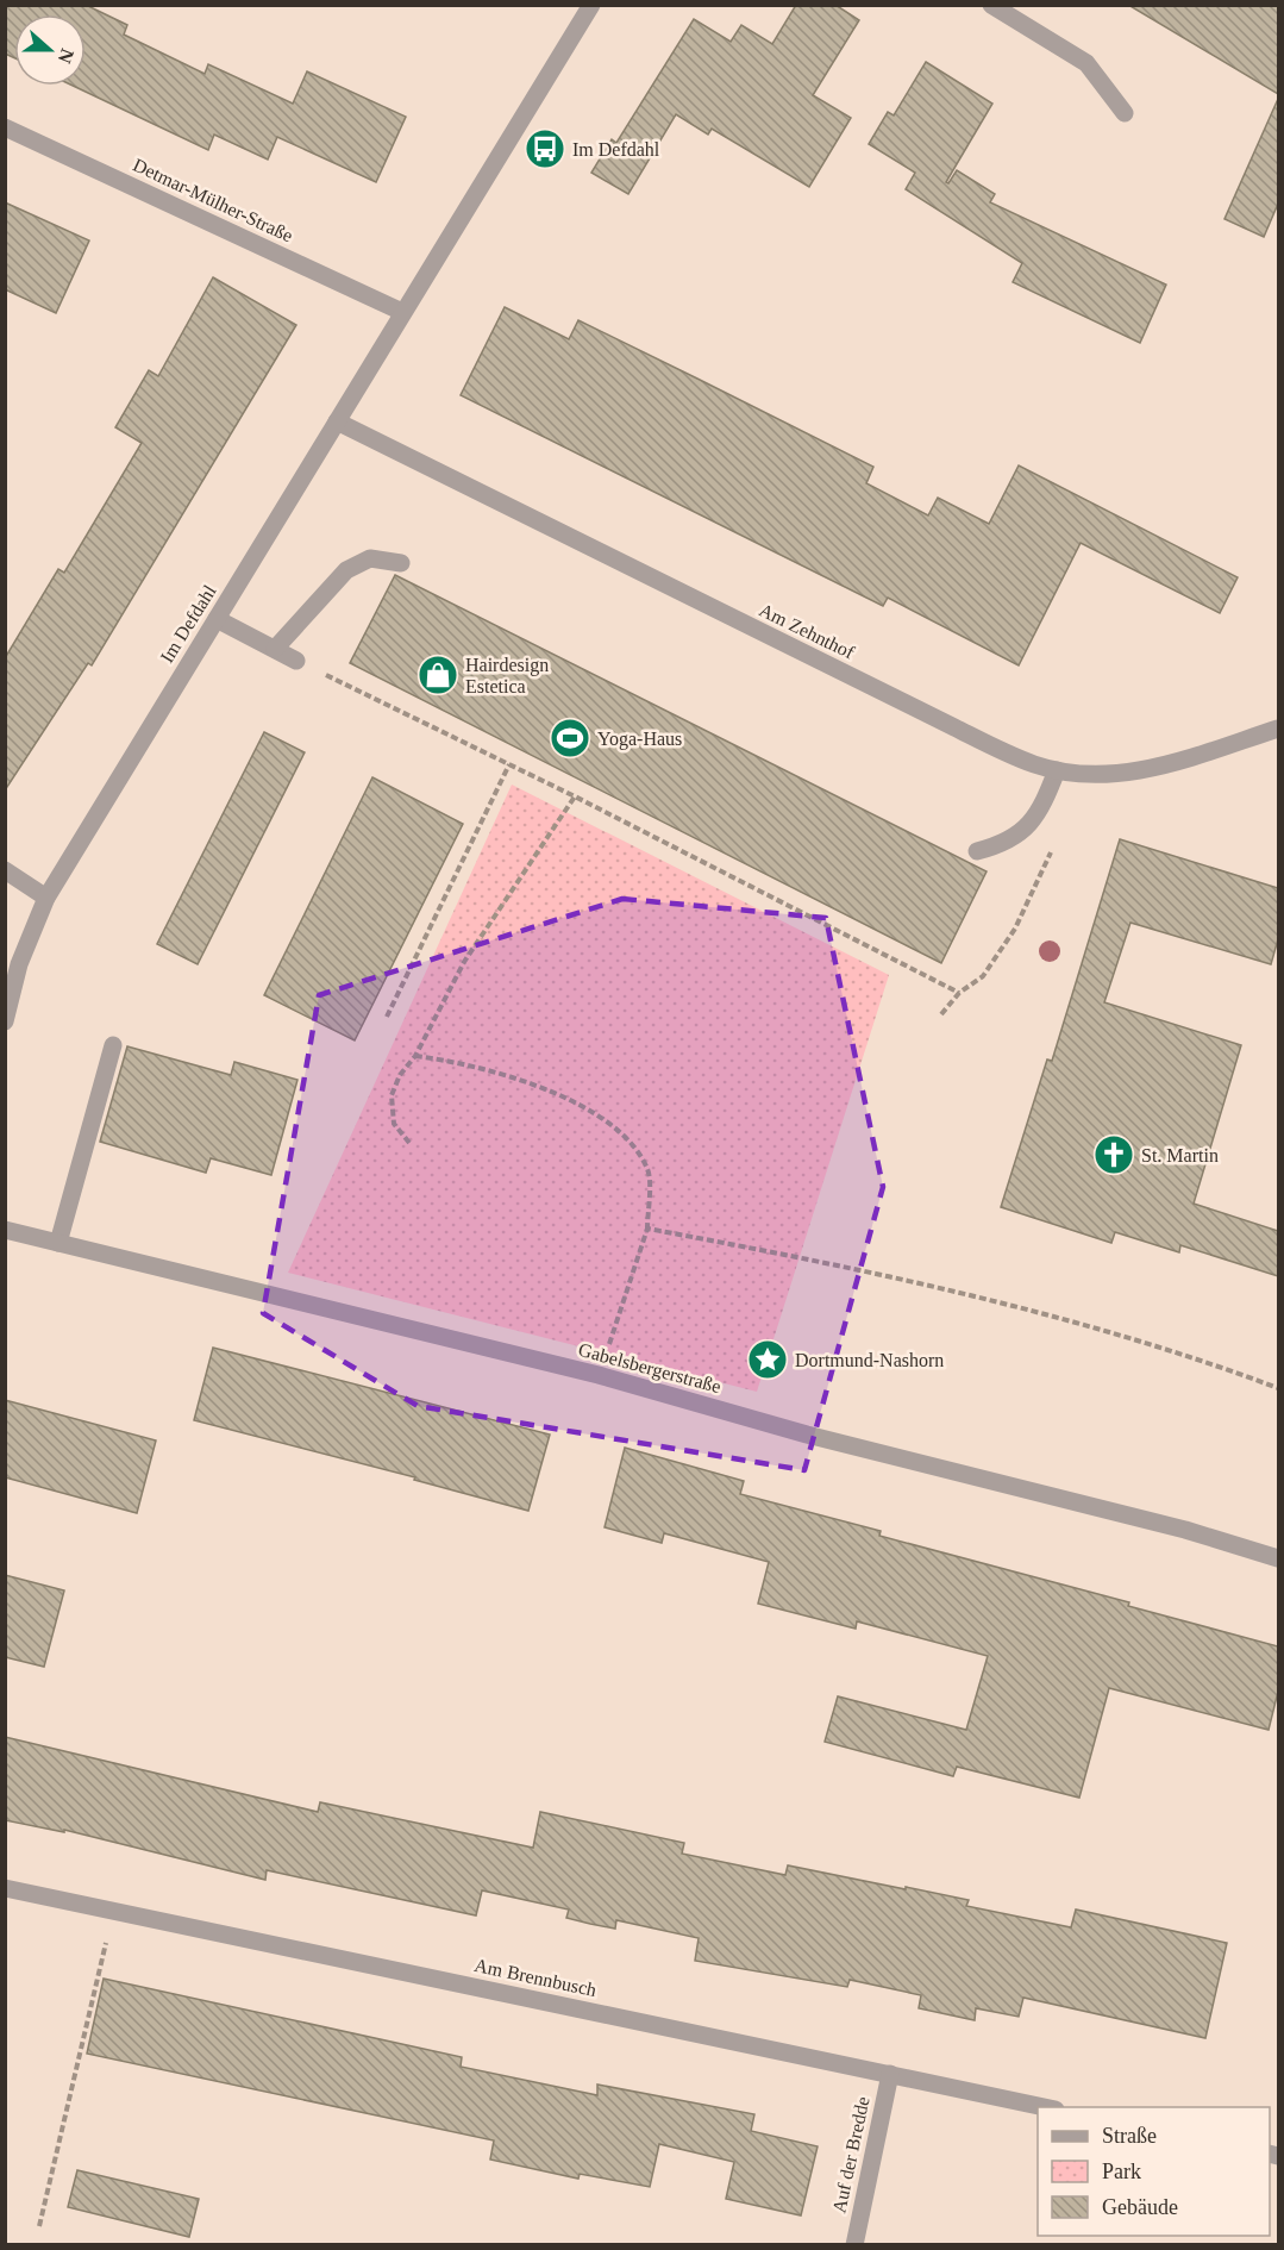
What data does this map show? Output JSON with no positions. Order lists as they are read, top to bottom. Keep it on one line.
{"streets":{"street":["Detmar-Mülher-Straße","Im Defdahl","Am Zehnthof","Gabelsbergerstraße","Am Brennbusch","Auf der Bredde"]},"crossings":[["Detmar-Mülher-Straße","Im Defdahl"],["Im Defdahl","Am Zehnthof"],["Am Brennbusch","Auf der Bredde"]],"places":{"bus stop":["Im Defdahl"],"shop":["Hairdesign Estetica"],"sports":["Yoga-Haus"],"church":["St. Martin"],"place":["Dortmund-Nashorn"]},"legend":["Straße","Park","Gebäude"],"north":"right"}
